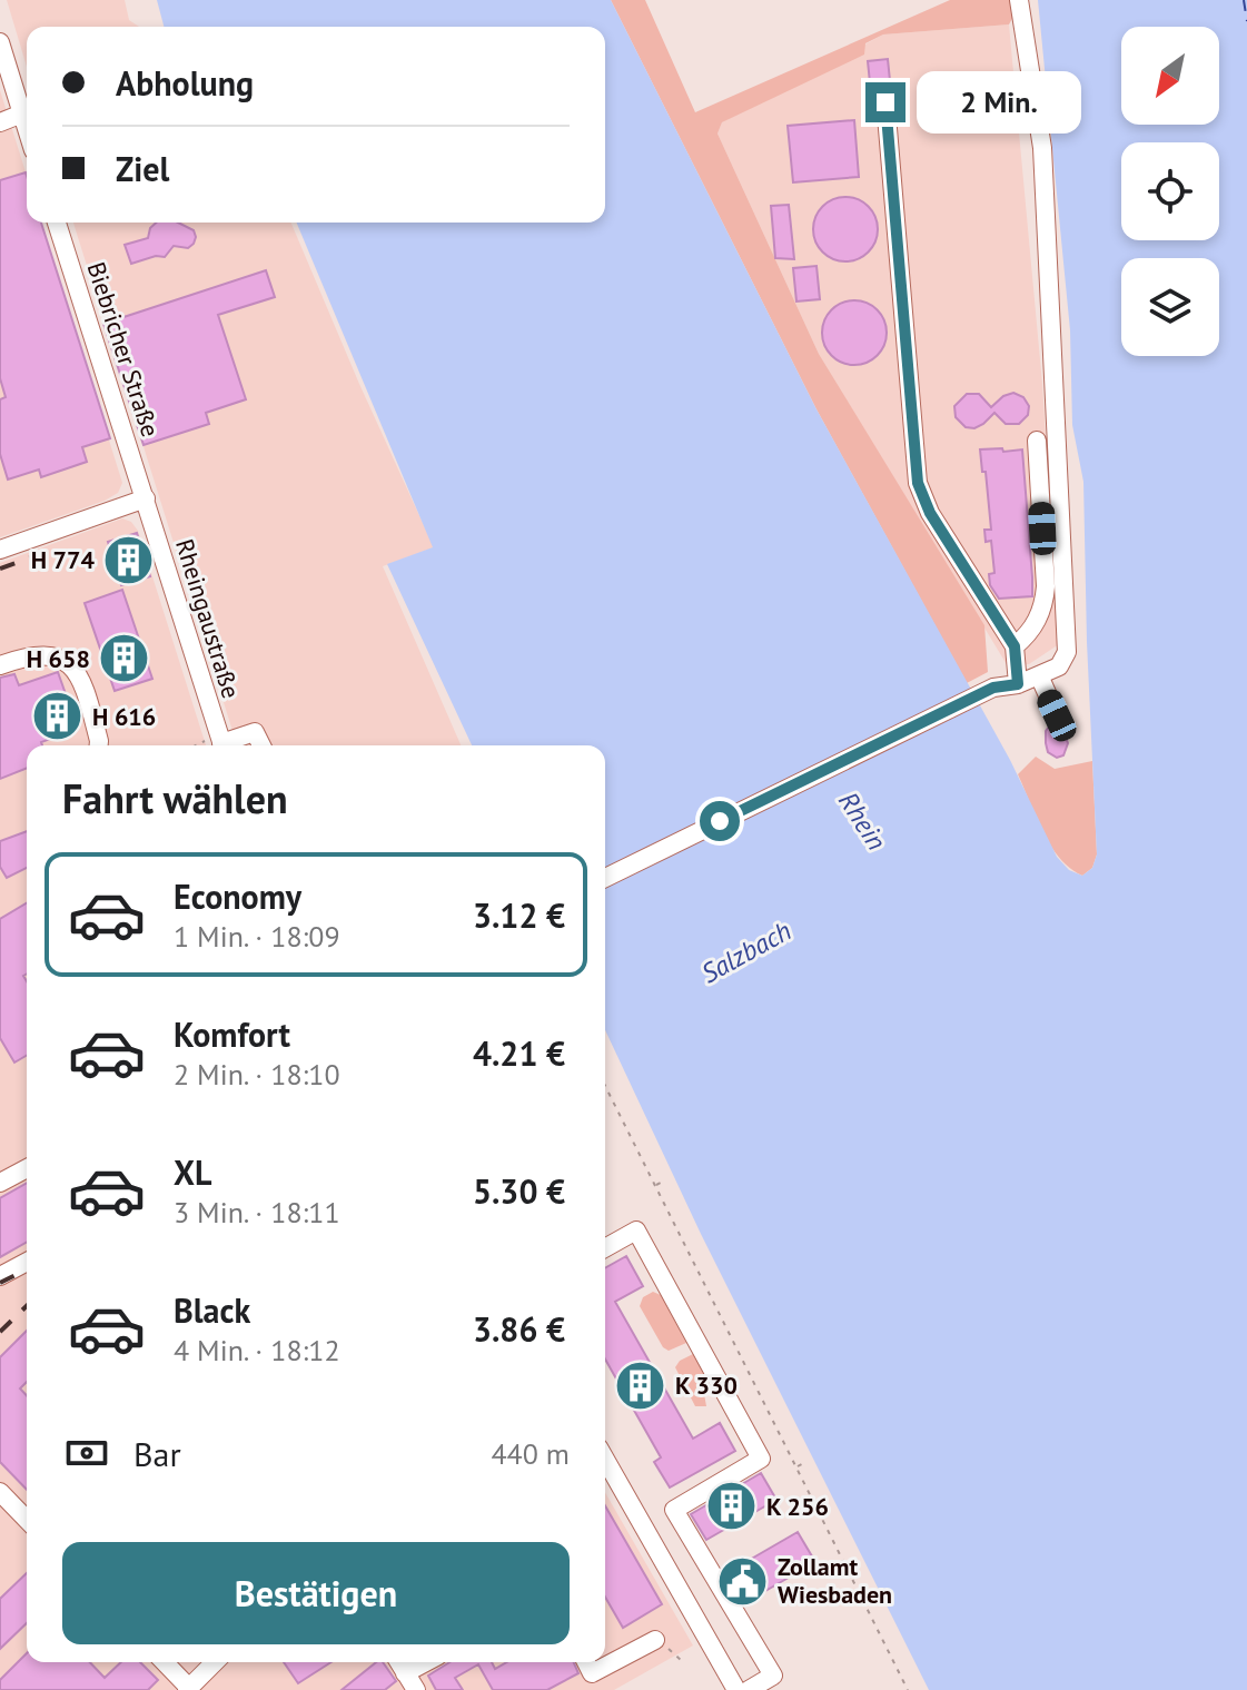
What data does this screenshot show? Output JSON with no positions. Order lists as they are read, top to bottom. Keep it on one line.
{"streets":{"street":["Biebricher Straße","Rheingaustraße"]},"crossings":[["Biebricher Straße","Rheingaustraße"]],"water":["Rhein","Salzbach"],"places":{"building":["H 774","H 658","H 616","K 330","K 256"],"public building":["Zollamt Wiesbaden"]},"north":"bottom left","page":{"banner":["Abholung","Ziel"],"bubble":"2 Min.","heading":"Fahrt wählen","list":[{"name":"Economy","note":"1 Min. · 18:09","value":"3.12 €"},{"name":"Komfort","note":"2 Min. · 18:10","value":"4.21 €"},{"name":"XL","note":"3 Min. · 18:11","value":"5.30 €"},{"name":"Black","note":"4 Min. · 18:12","value":"3.86 €"}],"pay":["Bar","440 m"],"buttons":"Bestätigen"}}
